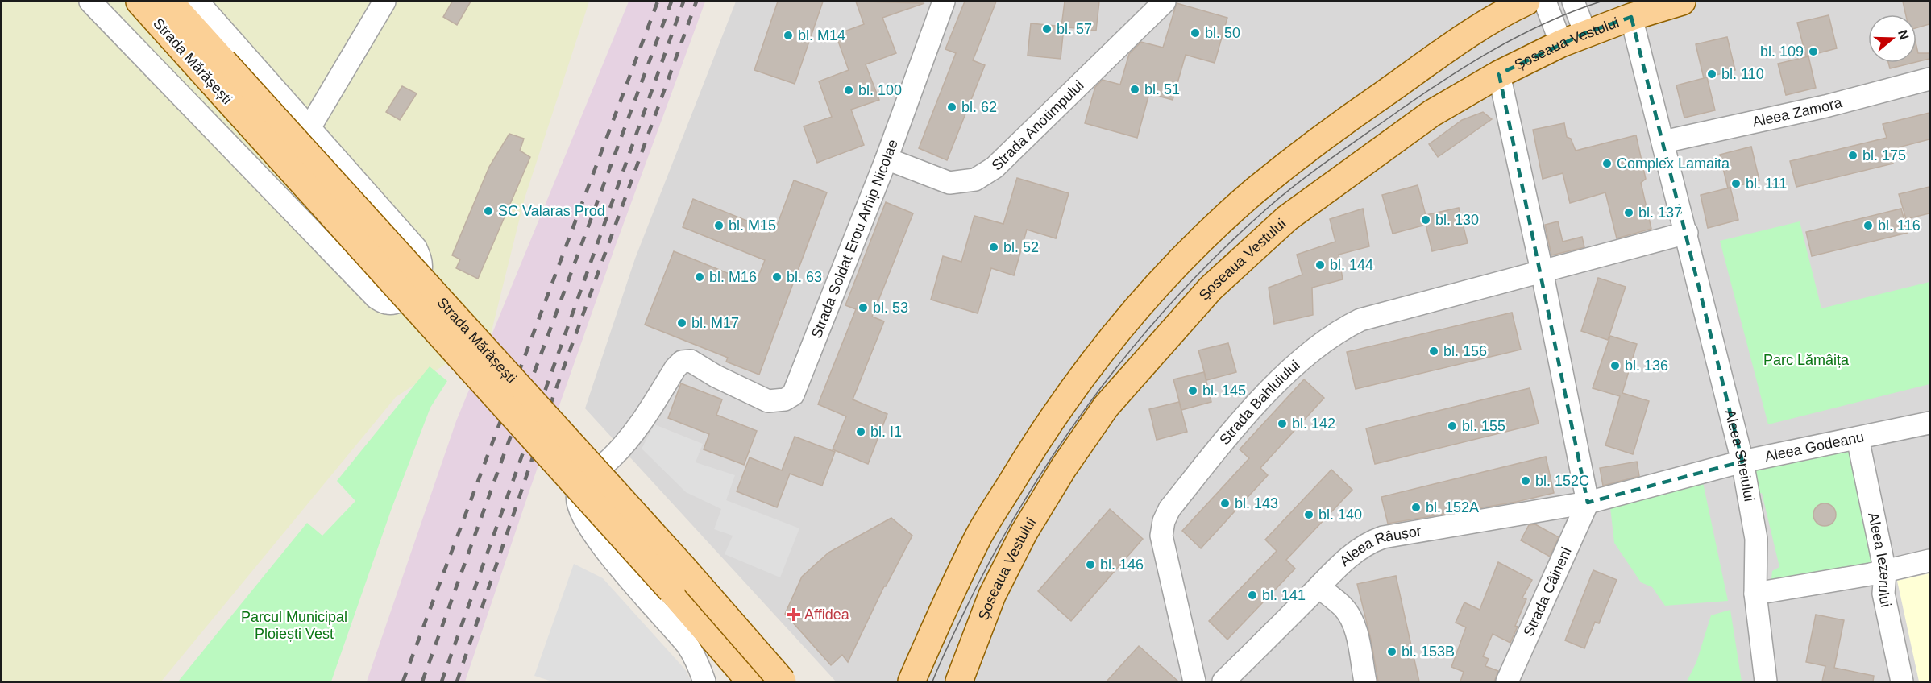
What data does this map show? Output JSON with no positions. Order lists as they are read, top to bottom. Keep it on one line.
{"streets":{"main road":["Șoseaua Vestului","Strada Mărășești"],"street":["Aleea Zamora","Strada Anotimpului","Strada Soldat Erou Arhip Nicolae","Strada Bahluiului","Aleea Godeanu","Aleea Streiului","Aleea Râușor","Aleea Iezerului","Strada Câineni"]},"crossings":[["Șoseaua Vestului","Aleea Streiului"],["Aleea Zamora","Aleea Streiului"],["Strada Anotimpului","Strada Soldat Erou Arhip Nicolae"],["Aleea Godeanu","Aleea Streiului"],["Aleea Godeanu","Aleea Râușor"],["Aleea Godeanu","Aleea Iezerului"],["Aleea Godeanu","Strada Câineni"],["Aleea Râușor","Strada Câineni"]],"parks":["Parc Lămâița","Parcul Municipal Ploiești Vest"],"places":{"other":["bl. 57","bl. 50","bl. M14","bl. 109","bl. 110","bl. 51","bl. 100","bl. 62","bl. 175","Complex Lamaita","bl. 111","SC Valaras Prod","bl. 137","bl. 130","bl. M15","bl. 116","bl. 52","bl. 144","bl. M16","bl. 63","bl. 53","bl. M17","bl. 156","bl. 136","bl. 145","bl. 142","bl. 155","bl. I1","bl. 152C","bl. 143","bl. 152A","bl. 140","bl. 146","bl. 141","bl. 153B"],"health":["Affidea"]},"north":"right"}
